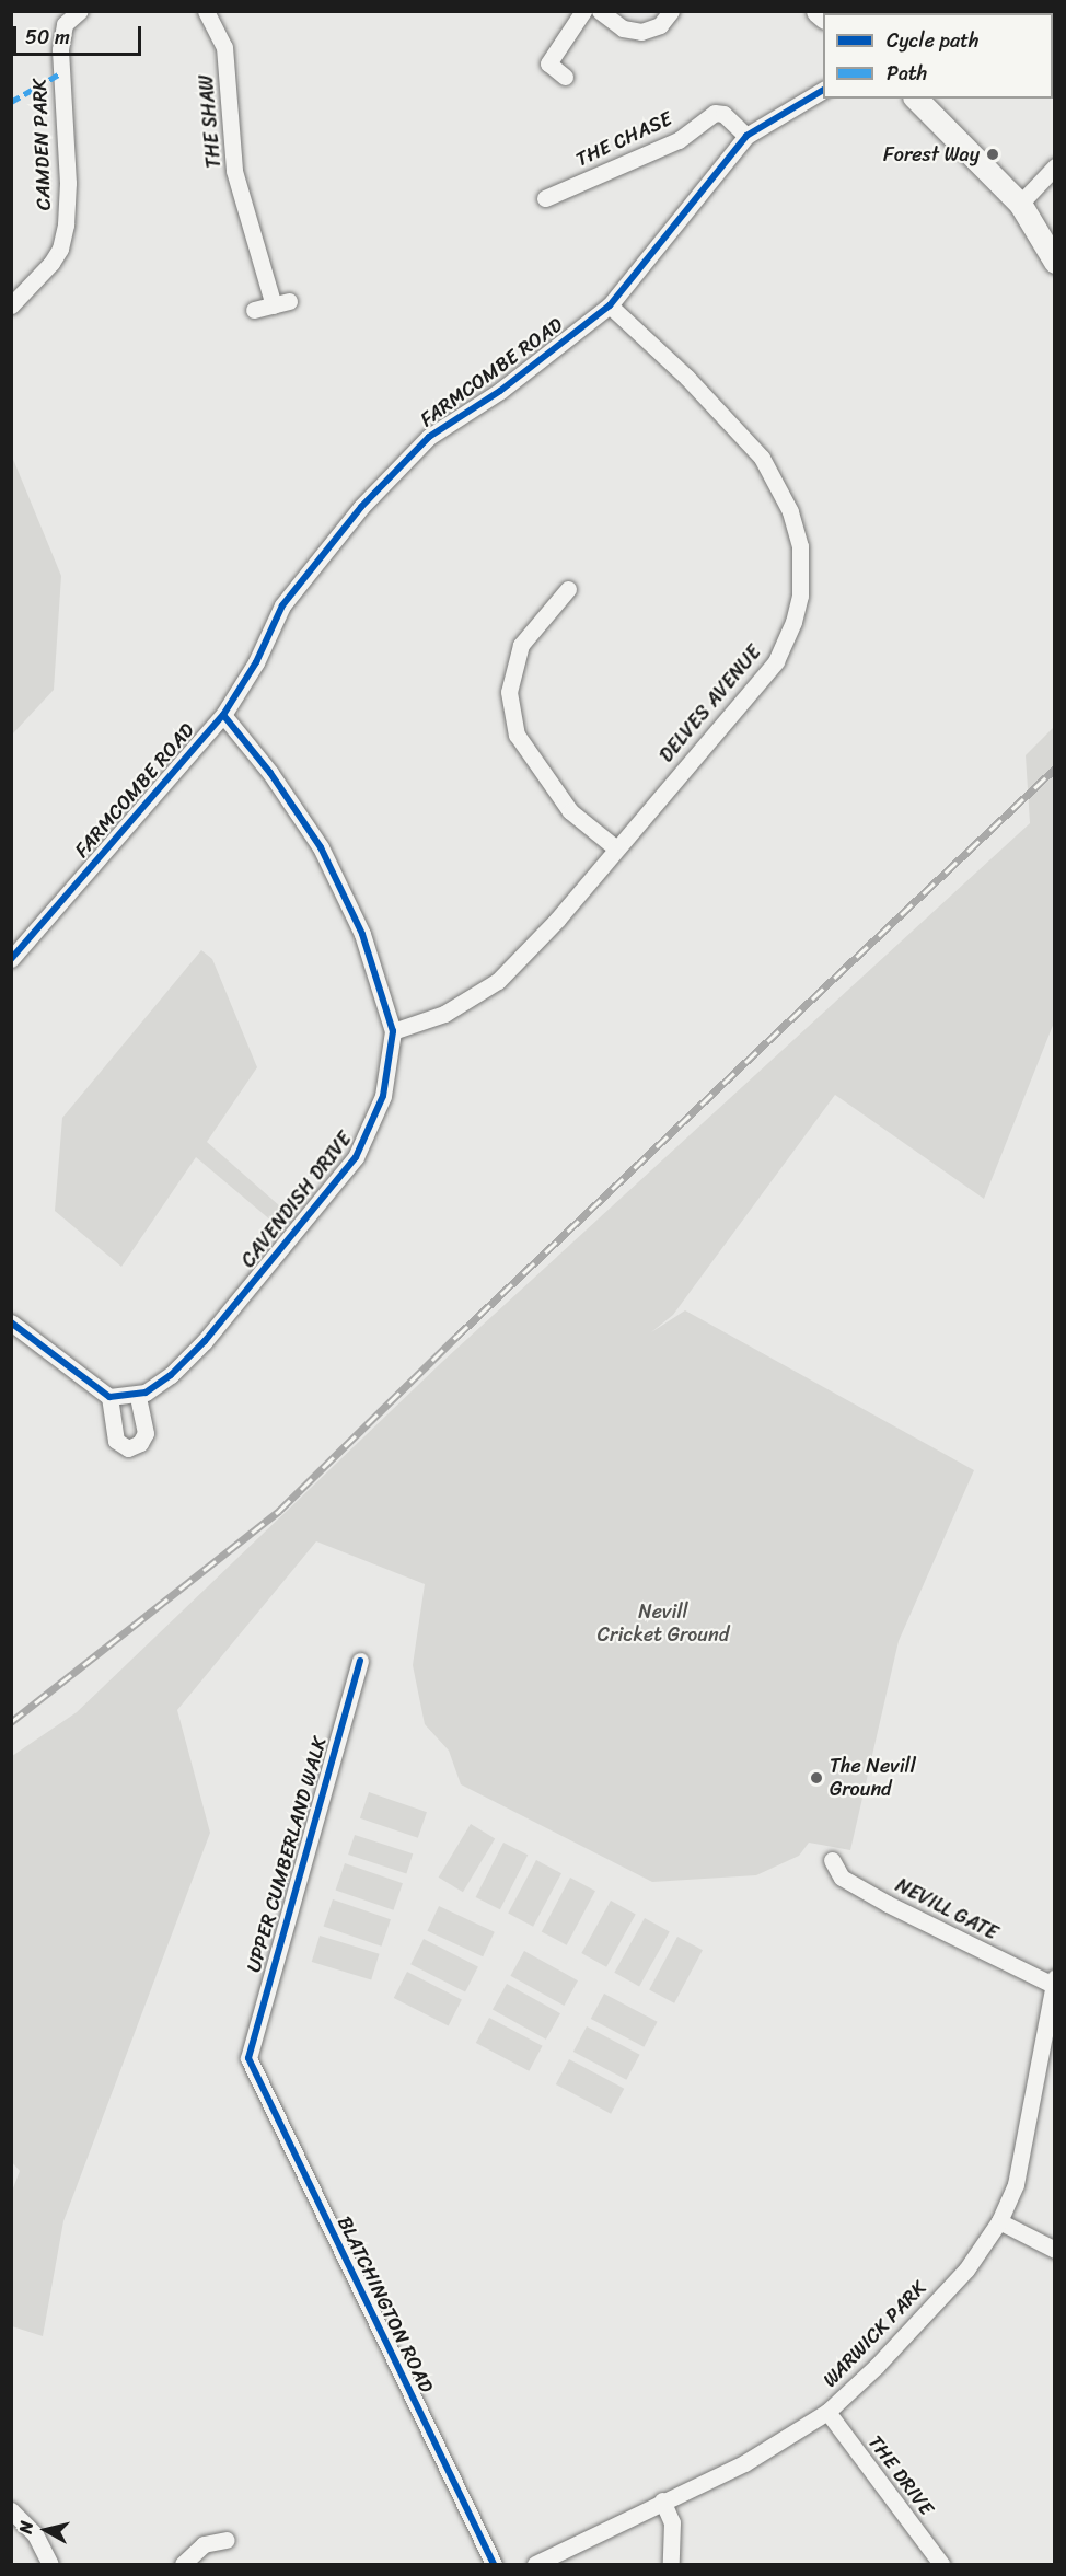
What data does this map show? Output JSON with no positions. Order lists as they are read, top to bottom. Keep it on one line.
{"streets":{"street":["THE SHAW","THE CHASE","CAMDEN PARK","FARMCOMBE ROAD","DELVES AVENUE","CAVENDISH DRIVE","UPPER CUMBERLAND WALK","NEVILL GATE","BLATCHINGTON ROAD","WARWICK PARK","THE DRIVE"]},"crossings":[["THE CHASE","FARMCOMBE ROAD"],["FARMCOMBE ROAD","DELVES AVENUE"],["FARMCOMBE ROAD","CAVENDISH DRIVE"],["DELVES AVENUE","CAVENDISH DRIVE"],["UPPER CUMBERLAND WALK","BLATCHINGTON ROAD"],["NEVILL GATE","WARWICK PARK"],["WARWICK PARK","THE DRIVE"]],"parks":["Nevill Cricket Ground"],"places":["Forest Way","The Nevill Ground"],"legend":["Cycle path","Path"],"scale_bar":"50 m","north":"left"}
